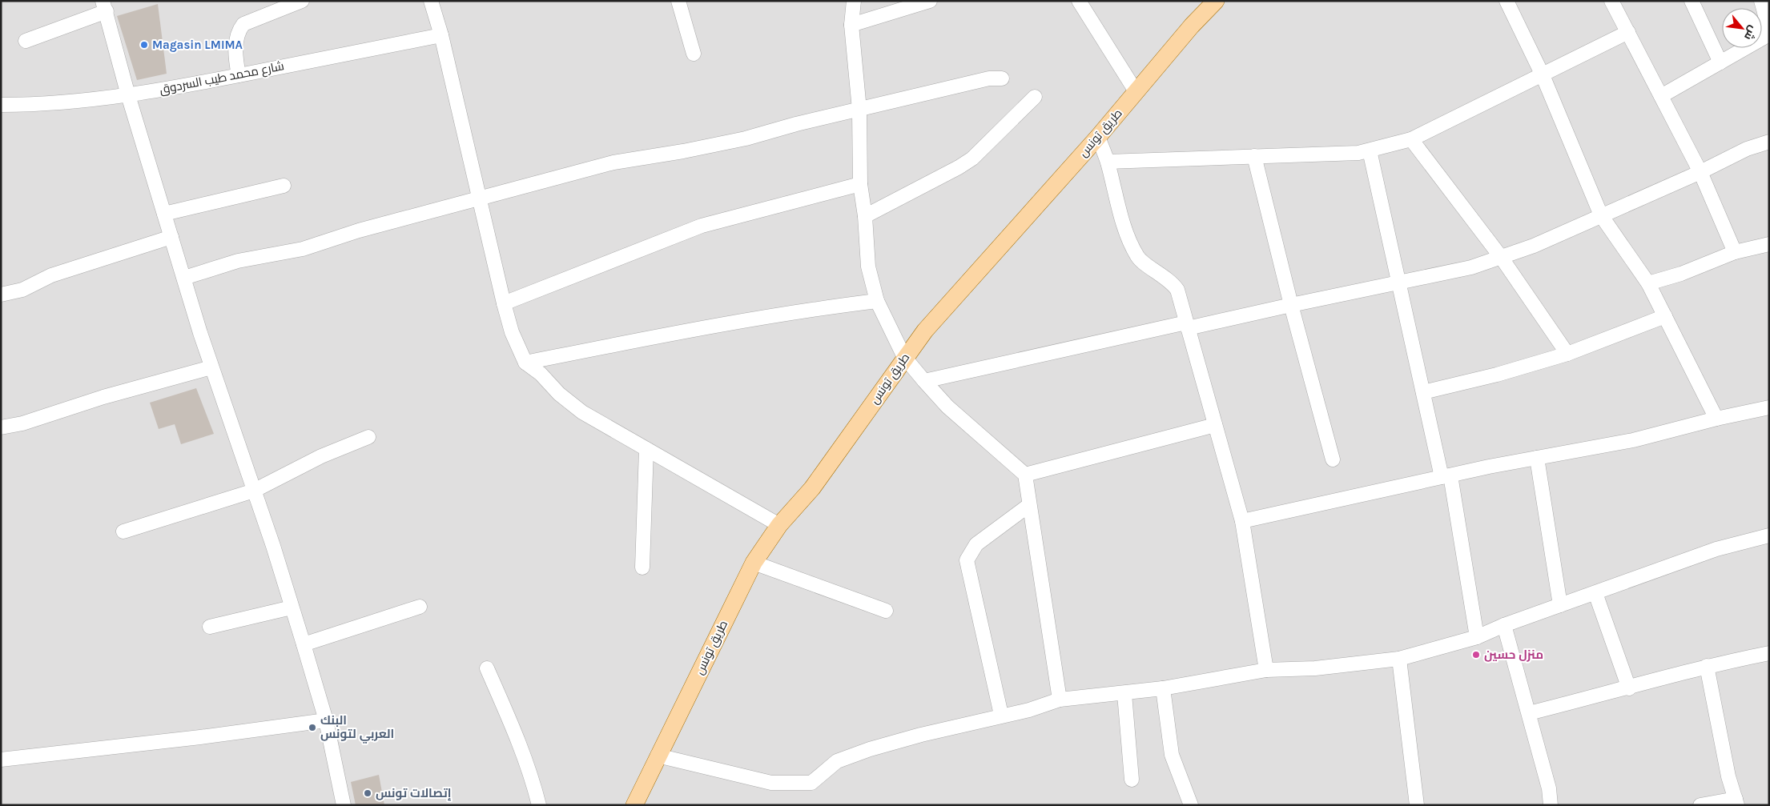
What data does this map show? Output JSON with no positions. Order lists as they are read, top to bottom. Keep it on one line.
{"streets":{"main road":["طريق تونس"],"street":["شارع محمد طيب السردوق"]},"places":["Magasin LMIMA","منزل حسين","البنك العربي لتونس","إتصالات تونس"],"north":"bottom right"}
